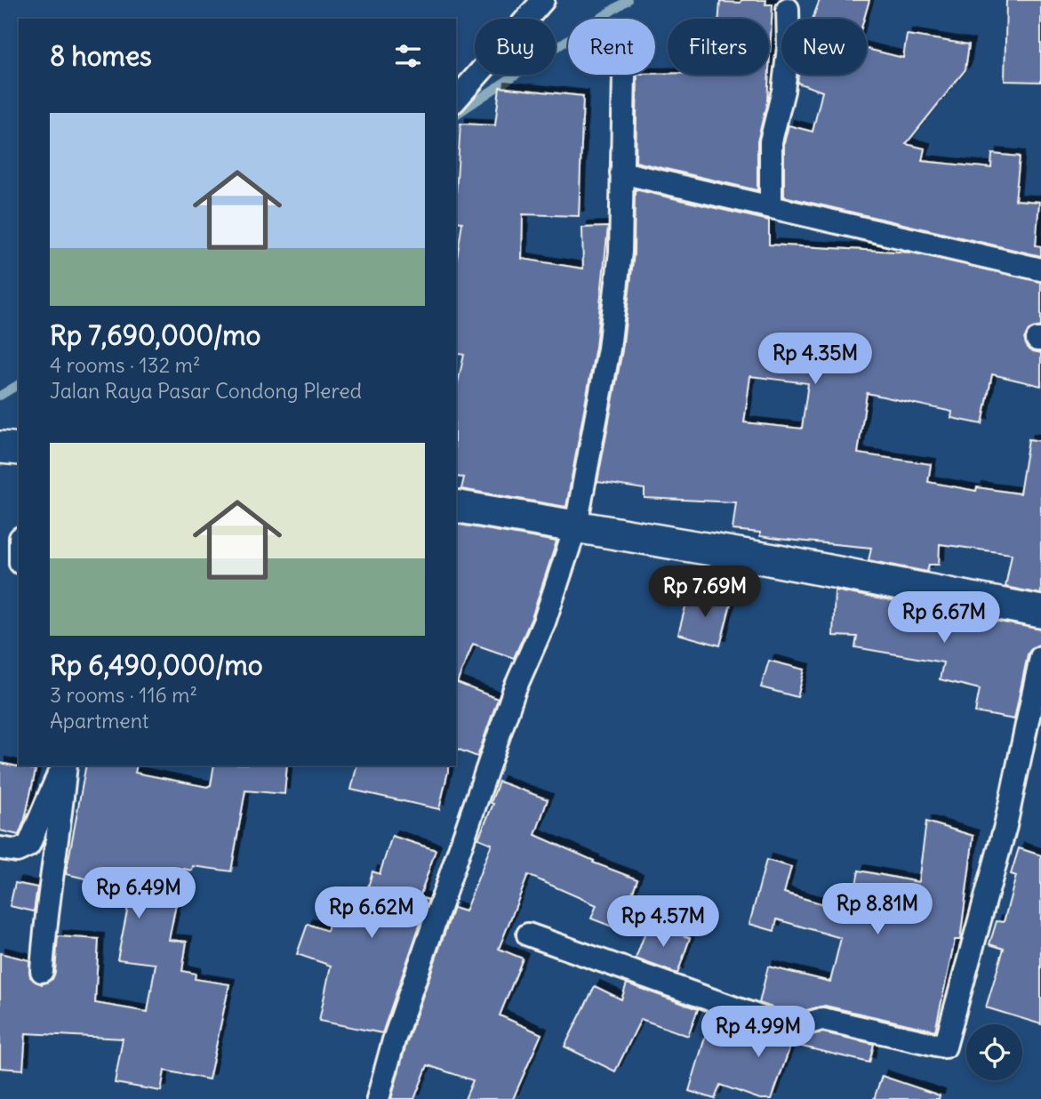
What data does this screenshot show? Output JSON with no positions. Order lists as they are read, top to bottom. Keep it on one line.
{"page":{"chip":["Buy","Rent","Filters","New"],"heading":"8 homes","list":[{"name":"Rp 7,690,000/mo","note":"4 rooms · 132 m² · Jalan Raya Pasar Condong Plered"},{"name":"Rp 6,490,000/mo","note":"3 rooms · 116 m² · Apartment"}],"price":["Rp 4.35M","Rp 7.69M","Rp 6.67M","Rp 6.49M","Rp 8.81M","Rp 6.62M","Rp 4.57M","Rp 4.99M"]}}
